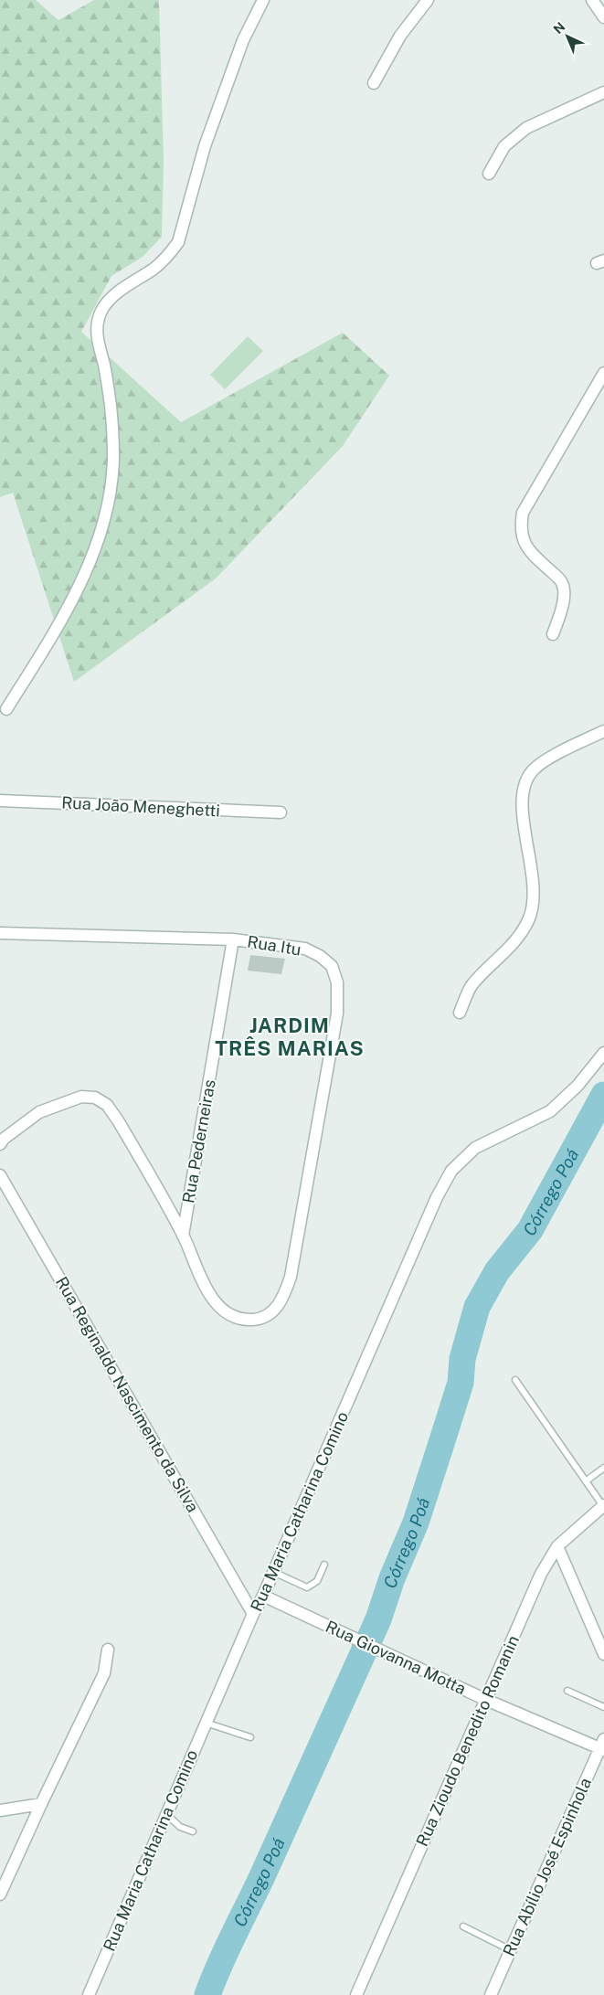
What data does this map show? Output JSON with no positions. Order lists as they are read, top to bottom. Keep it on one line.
{"streets":{"street":["Rua João Meneghetti","Rua Itu","Rua Pederneiras","Rua Reginaldo Nascimento da Silva","Rua Maria Catharina Comino","Rua Giovanna Motta","Rua Zioudo Benedito Romanin","Rua Abílio José Espinhola"]},"crossings":[["Rua Itu","Rua Pederneiras"],["Rua Reginaldo Nascimento da Silva","Rua Maria Catharina Comino"],["Rua Maria Catharina Comino","Rua Giovanna Motta"],["Rua Giovanna Motta","Rua Zioudo Benedito Romanin"],["Rua Giovanna Motta","Rua Abílio José Espinhola"]],"districts":["JARDIM TRÊS MARIAS"],"water":["Córrego Poá"],"north":"top left"}
